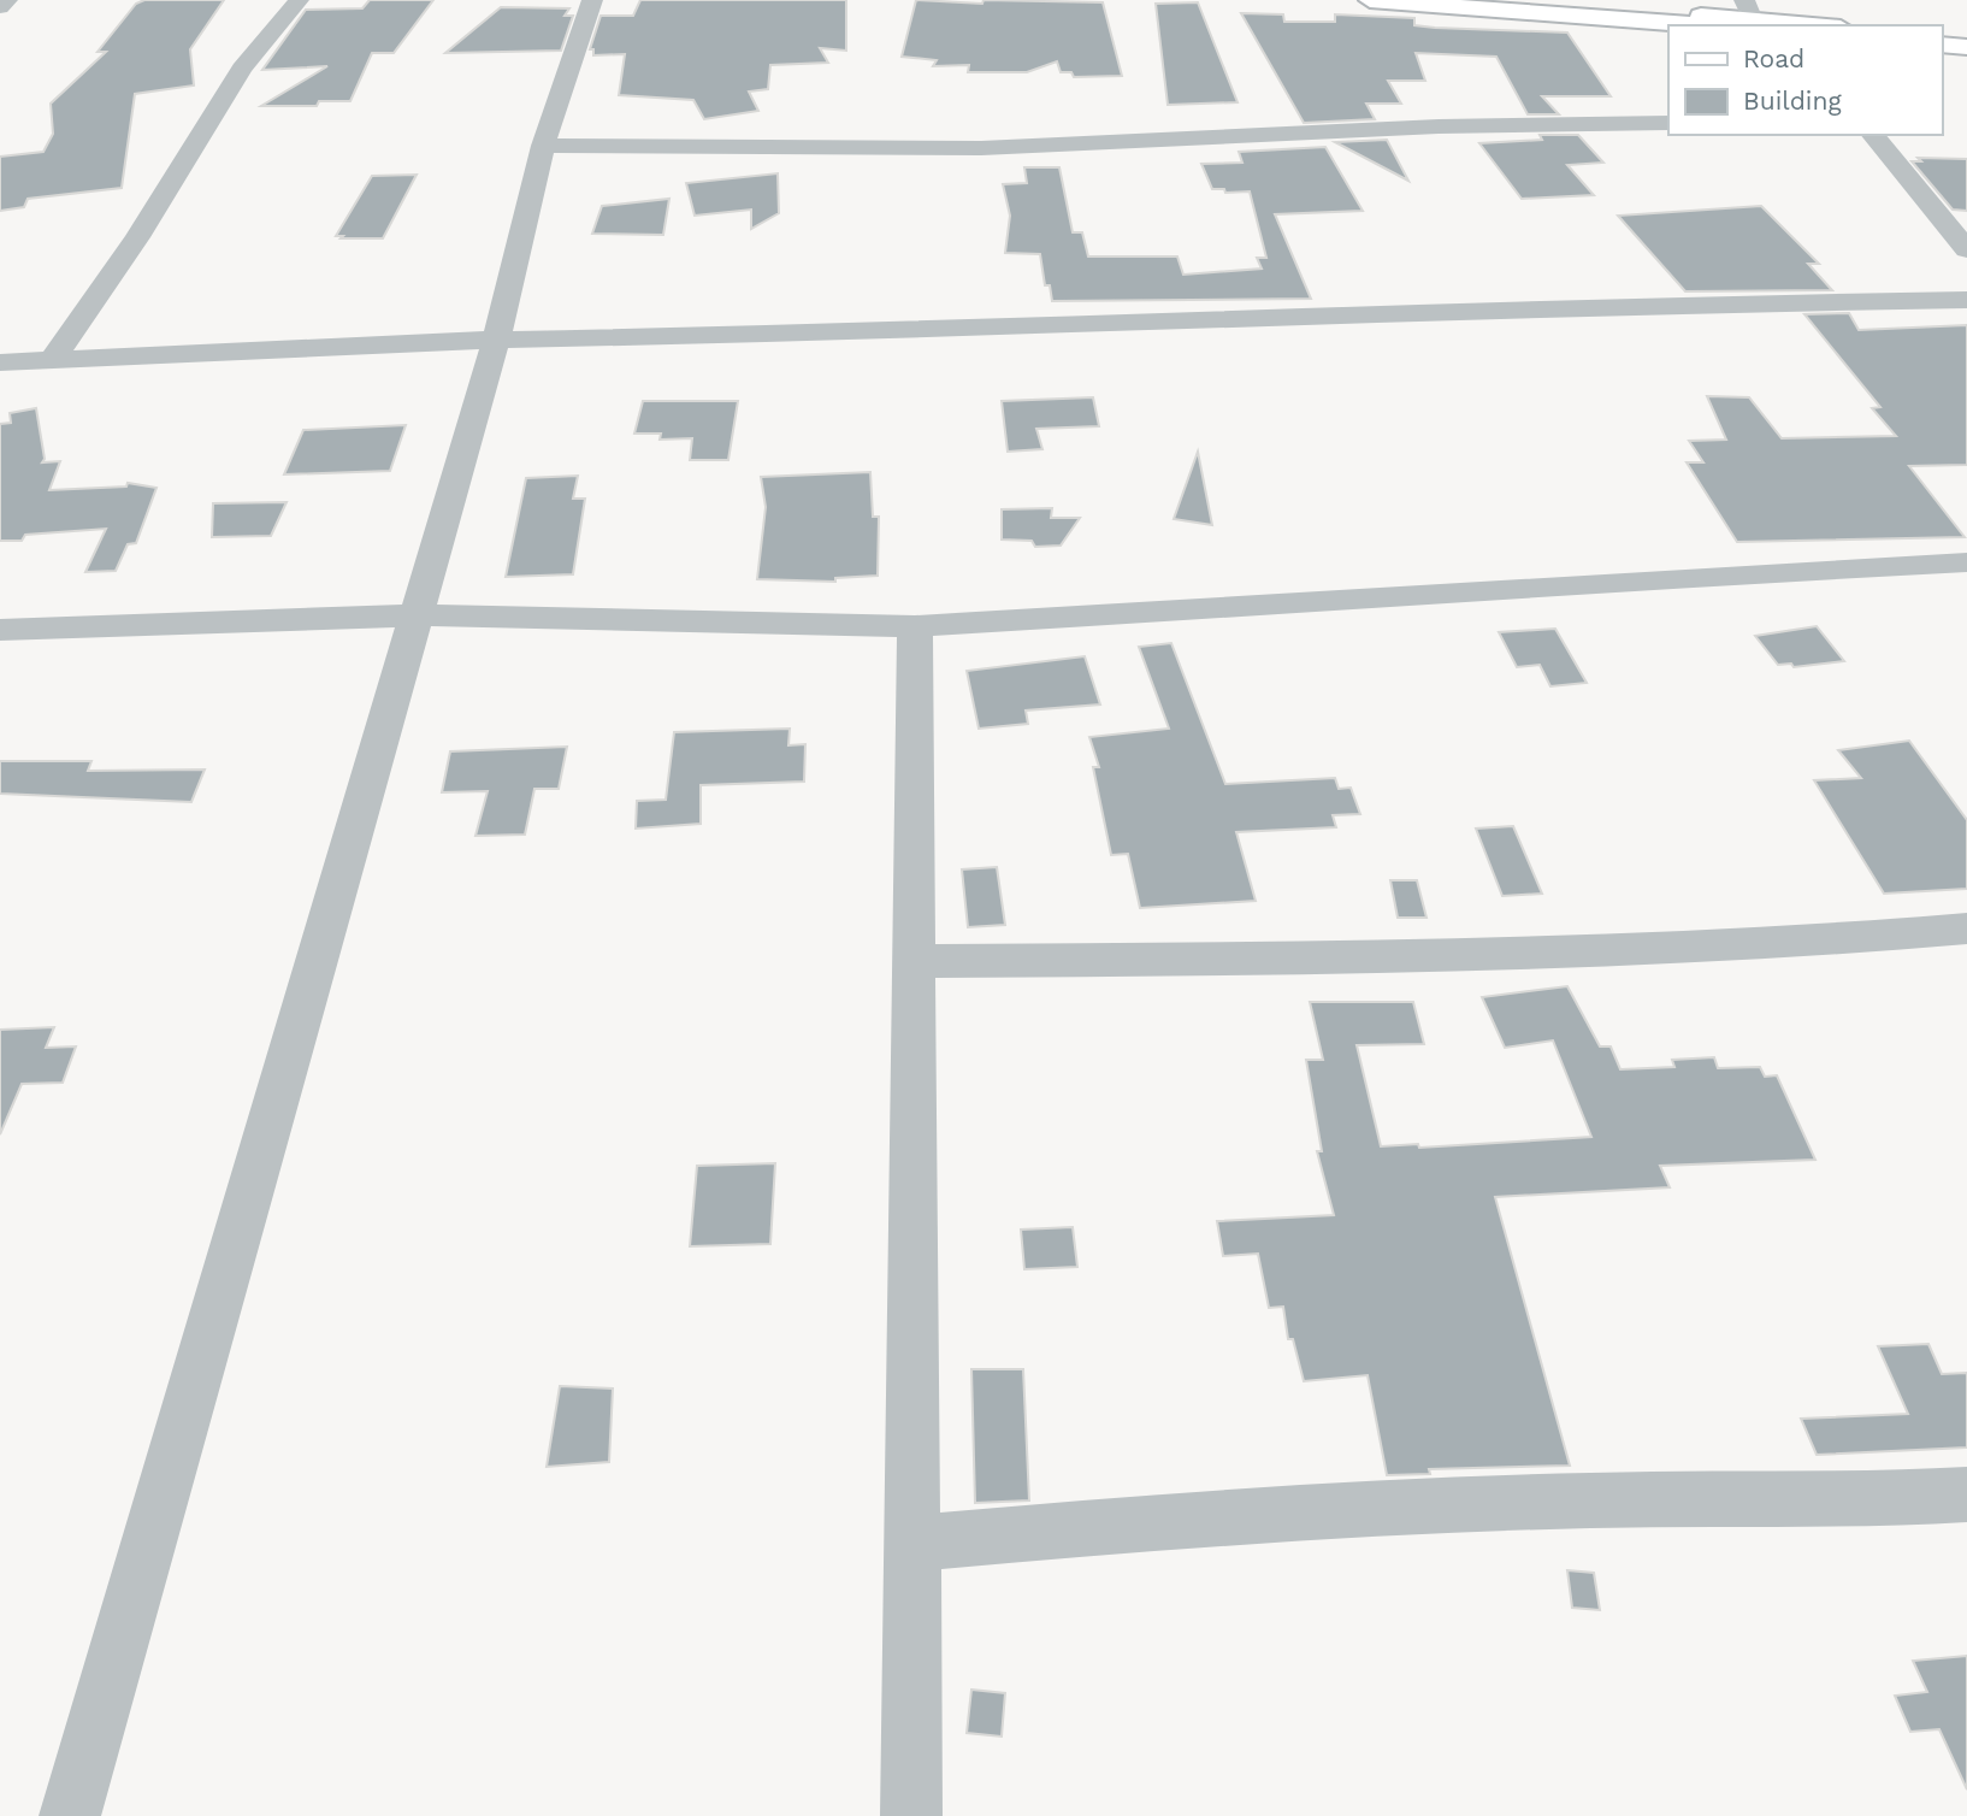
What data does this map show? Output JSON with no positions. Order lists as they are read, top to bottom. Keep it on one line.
{"legend":["Road","Building"]}
